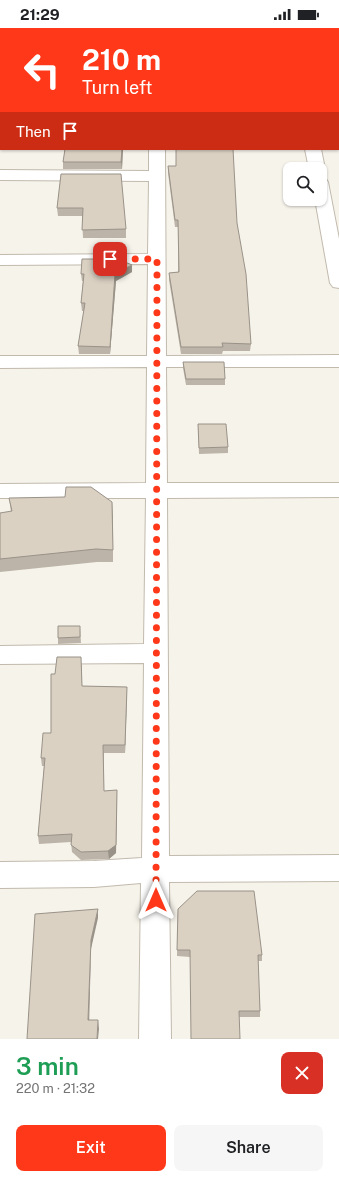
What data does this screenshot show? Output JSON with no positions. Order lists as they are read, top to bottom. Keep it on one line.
{"page":{"status":"21:29","turn":["210 m","Turn left"],"then":"Then","heading":["3 min","220 m · 21:32"],"buttons":["Exit","Share"]}}
